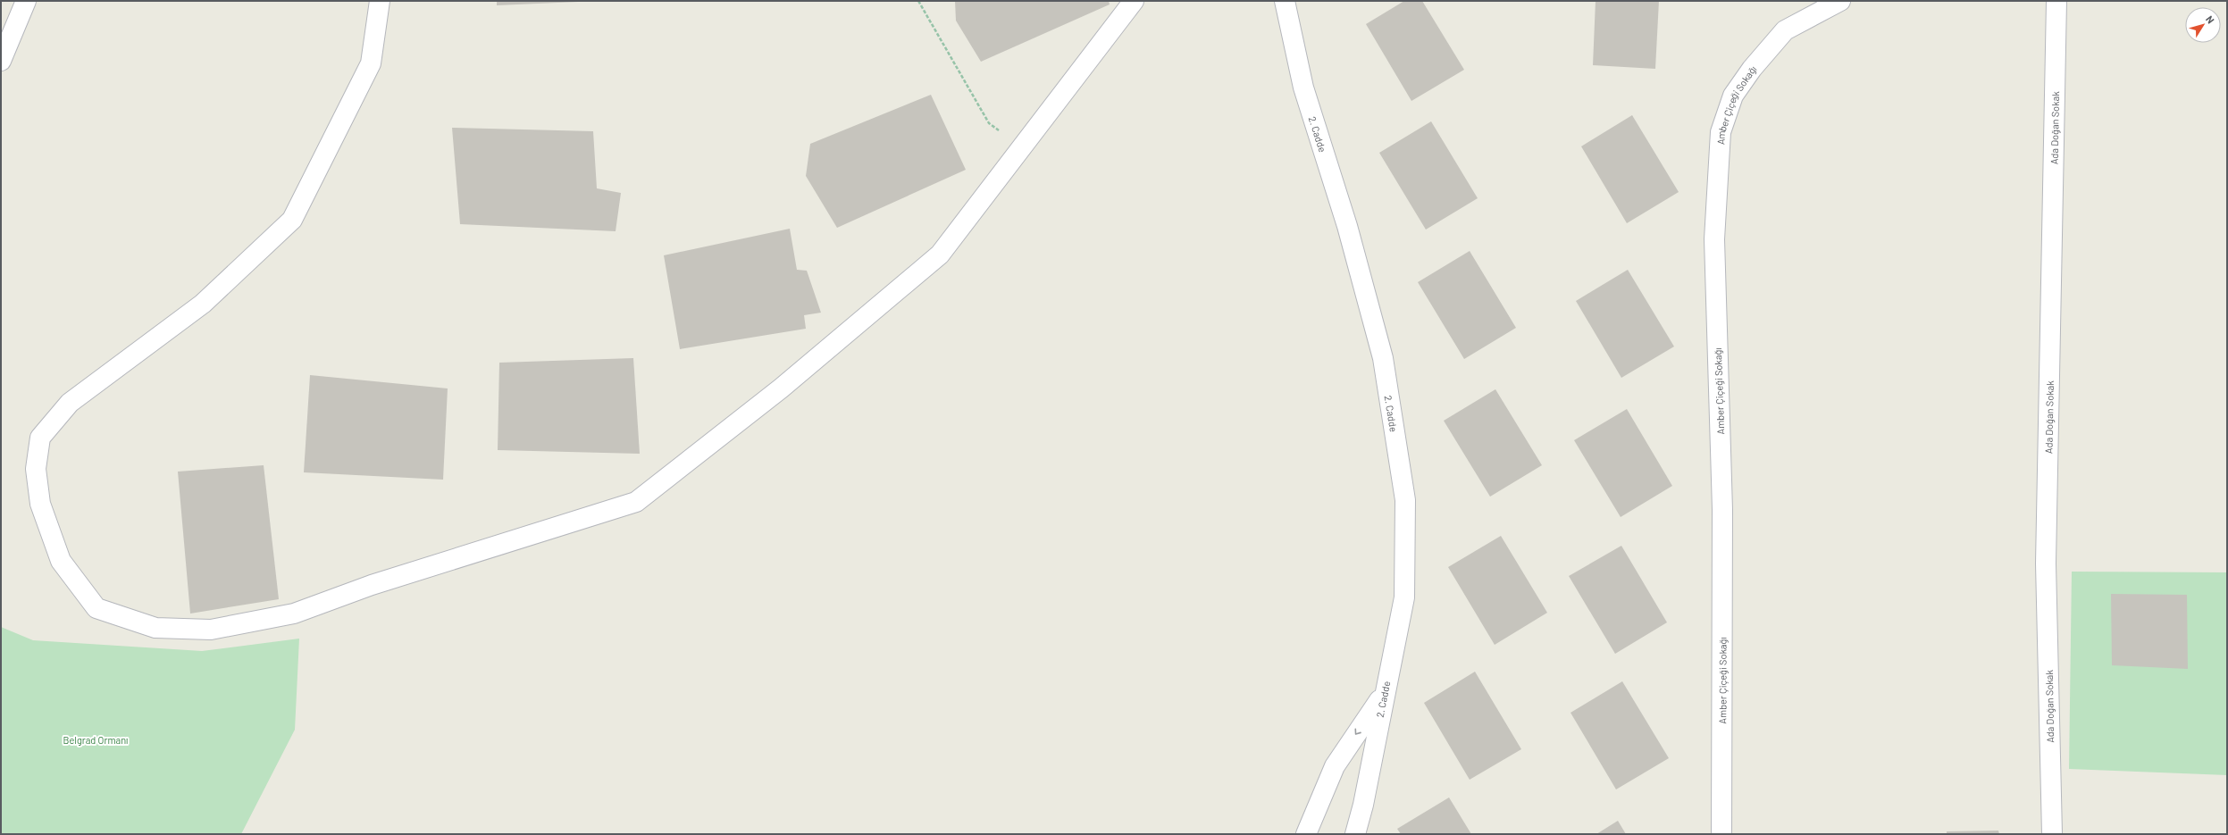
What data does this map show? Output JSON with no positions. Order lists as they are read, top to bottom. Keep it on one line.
{"streets":{"street":["Amber Çiçeği Sokağı","Ada Doğan Sokak","2. Cadde"]},"parks":["Belgrad Ormanı"],"north":"top right"}
